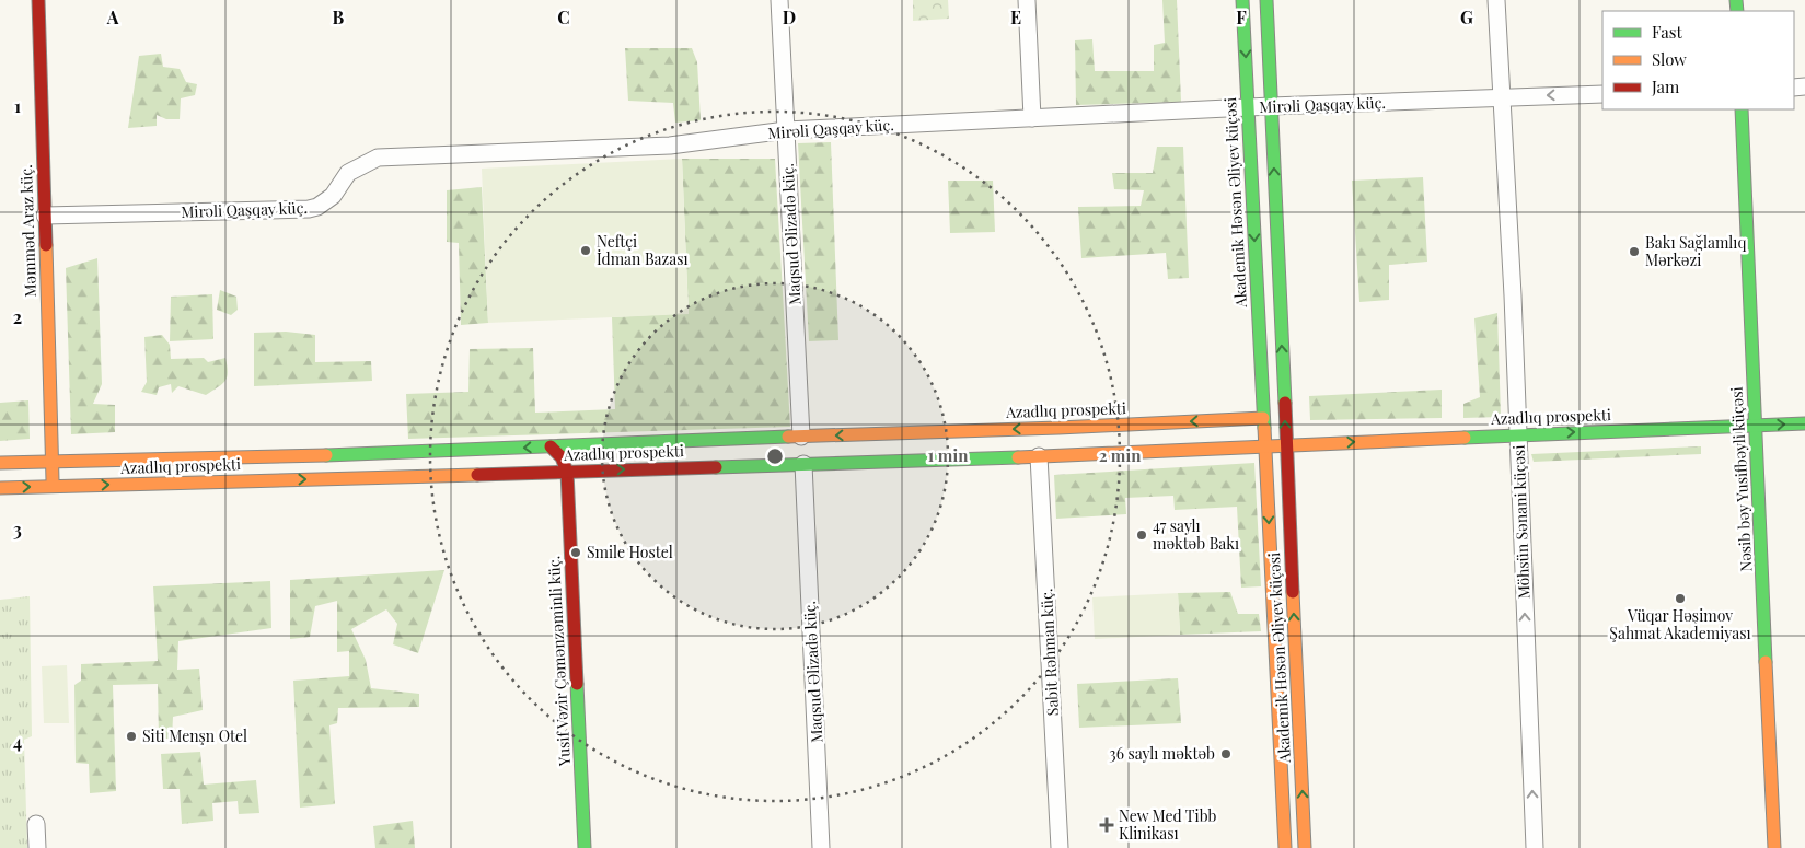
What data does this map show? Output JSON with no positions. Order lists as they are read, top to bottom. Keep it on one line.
{"streets":{"main road":["Akademik Həsən Əliyev küçəsi","Məmməd Araz küç.","Azadlıq prospekti","Nəsib bəy Yusifbəyli küçəsi","Yusif Vəzir Çəmənzəminli küç."],"street":["Mirəli Qaşqay küç.","Maqsud Əlizadə küç.","Möhsün Sənani küçəsi","Sabit Rəhman küç."]},"crossings":[["Mirəli Qaşqay küç.","Akademik Həsən Əliyev küçəsi"],["Mirəli Qaşqay küç.","Məmməd Araz küç."],["Mirəli Qaşqay küç.","Maqsud Əlizadə küç."],["Mirəli Qaşqay küç.","Möhsün Sənani küçəsi"],["Akademik Həsən Əliyev küçəsi","Azadlıq prospekti"],["Məmməd Araz küç.","Azadlıq prospekti"],["Maqsud Əlizadə küç.","Azadlıq prospekti"],["Azadlıq prospekti","Nəsib bəy Yusifbəyli küçəsi"],["Azadlıq prospekti","Möhsün Sənani küçəsi"],["Azadlıq prospekti","Sabit Rəhman küç."],["Azadlıq prospekti","Yusif Vəzir Çəmənzəminli küç."]],"one_way":["Möhsün Sənani küçəsi"],"places":{"other":["Neftçi İdman Bazası","Bakı Sağlamlıq Mərkəzi","47 saylı məktəb Bakı","Smile Hostel","Vüqar Həşimov Şahmat Akademiyası","Siti Menşn Otel","36 saylı məktəb"],"health":["New Med Tibb Klinikası"]},"legend":["Fast","Slow","Jam"],"grid":{"columns":["A","B","C","D","E","F","G"],"rows":["1","2","3","4"]},"rings":["1 min","2 min"]}
